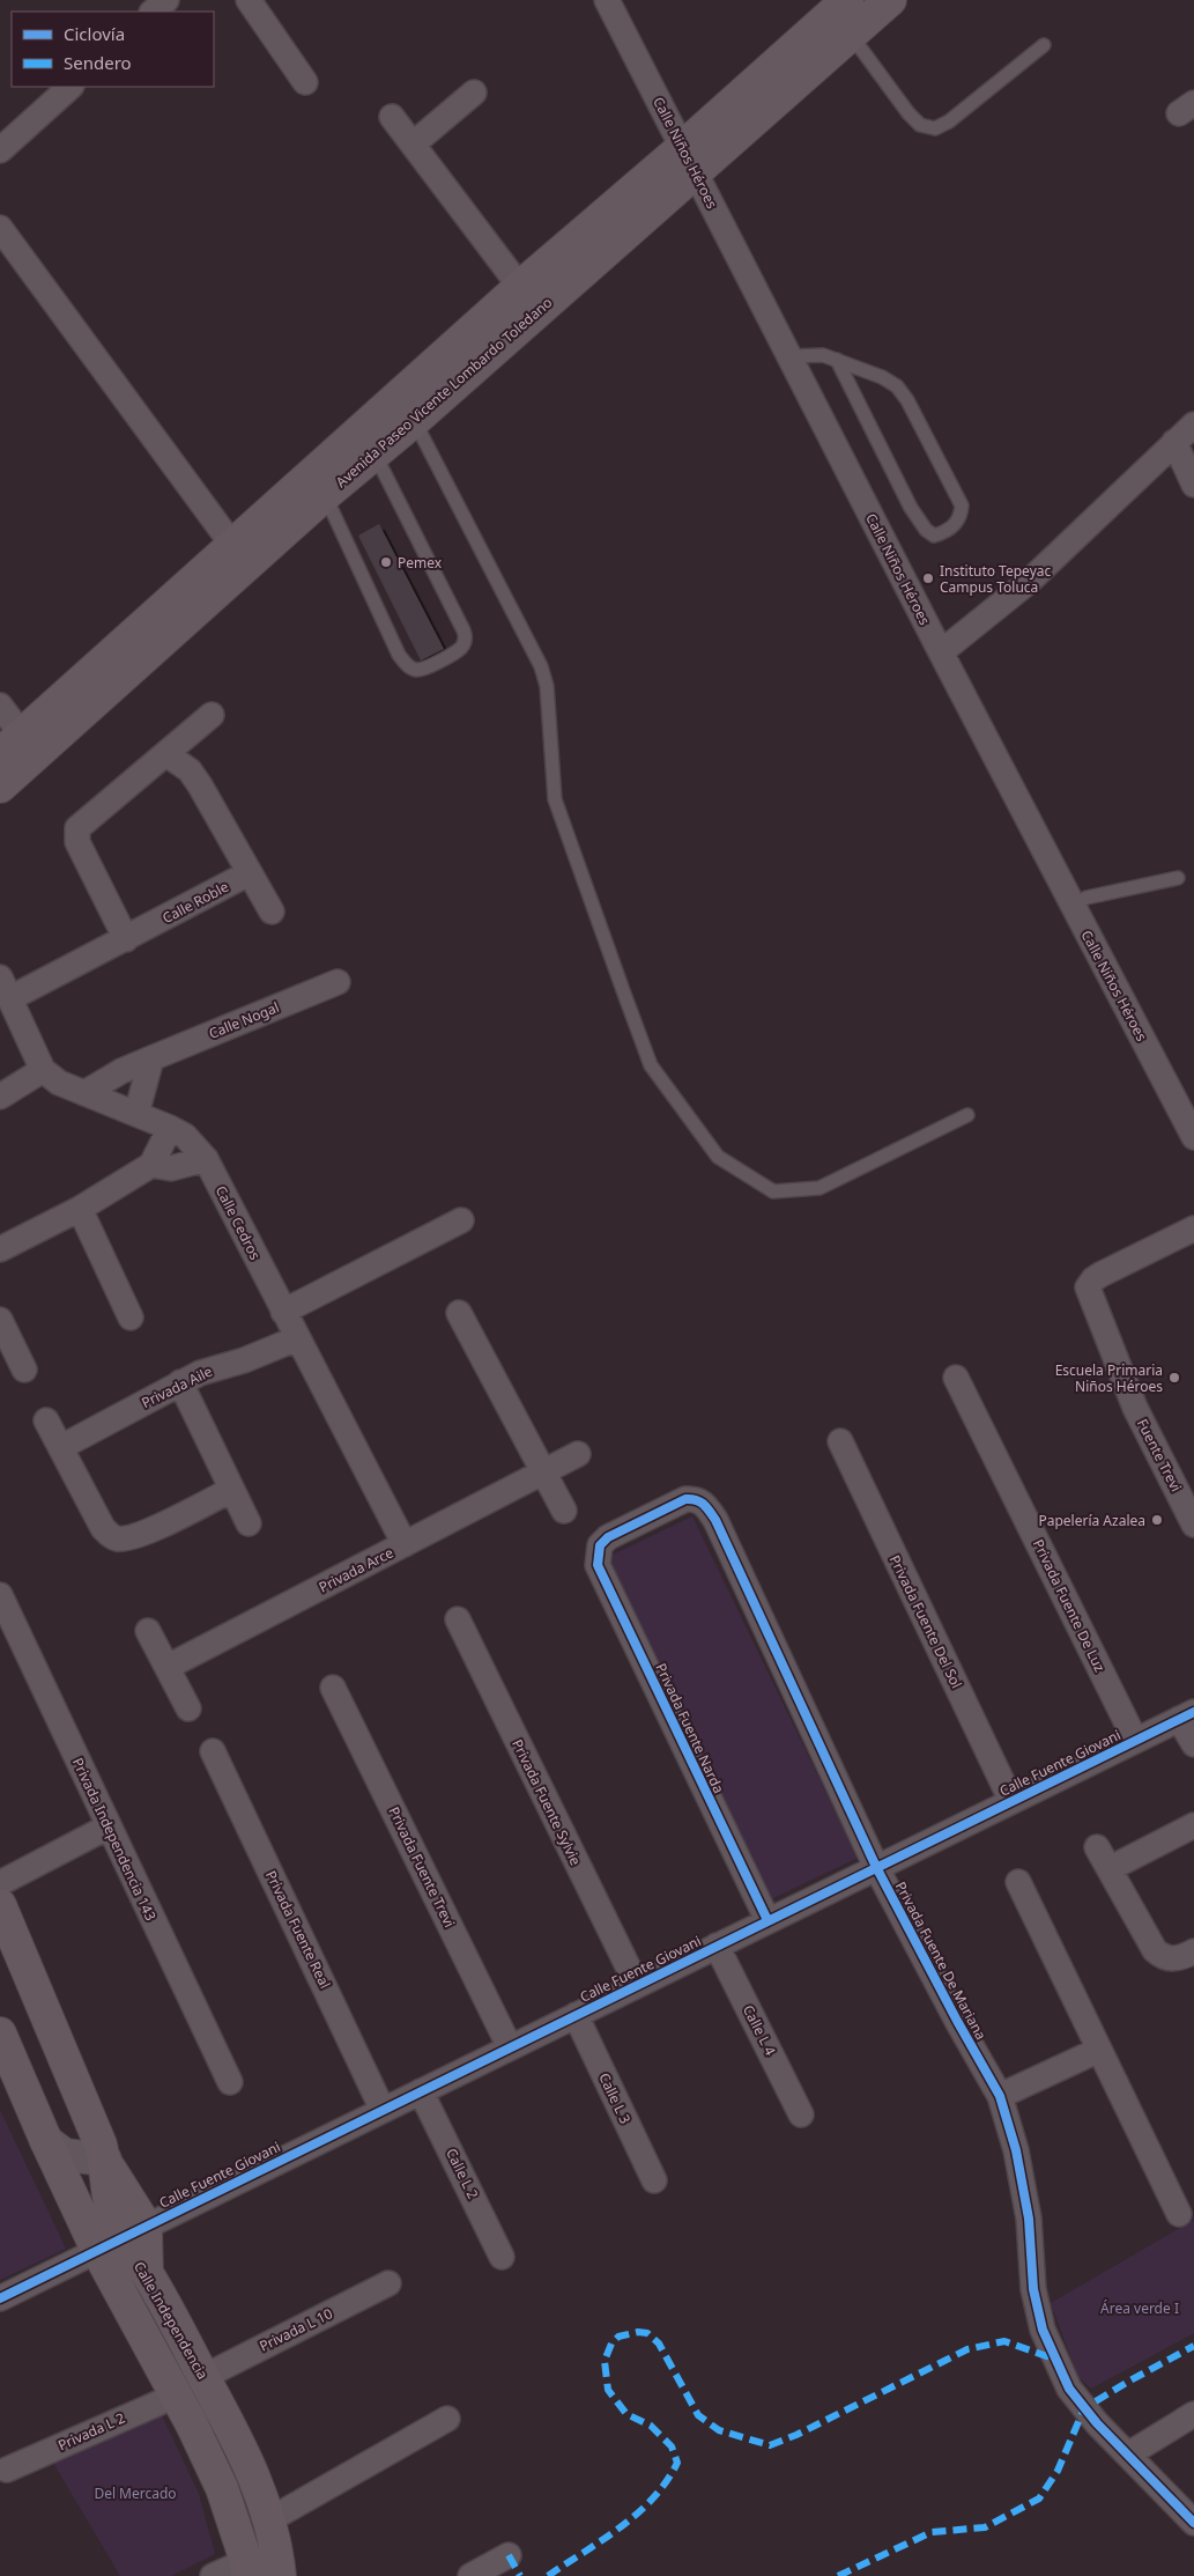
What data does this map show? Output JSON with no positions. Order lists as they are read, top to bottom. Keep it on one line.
{"streets":{"main road":["Avenida Paseo Vicente Lombardo Toledano","Calle Independencia"],"street":["Calle Niños Héroes","Calle Roble","Calle Nogal","Calle Cedros","Privada Aile","Fuente Trevi","Privada Arce","Privada Fuente De Luz","Privada Fuente Del Sol","Privada Fuente Narda","Calle Fuente Giovani","Privada Fuente Sylvie","Privada Independencia 143","Privada Fuente Trevi","Privada Fuente Real","Privada Fuente De Mariana","Calle L 4","Calle L 3","Calle L 2","Privada L 10","Privada L 2"]},"crossings":[["Calle Niños Héroes","Avenida Paseo Vicente Lombardo Toledano"],["Calle Nogal","Calle Cedros"],["Calle Cedros","Privada Aile"],["Calle Cedros","Privada Arce"],["Privada Fuente De Luz","Calle Fuente Giovani"],["Privada Fuente Del Sol","Calle Fuente Giovani"],["Privada Fuente Narda","Calle Fuente Giovani"],["Privada Fuente Narda","Privada Fuente De Mariana"],["Calle Fuente Giovani","Privada Fuente Sylvie"],["Calle Fuente Giovani","Privada Fuente Trevi"],["Calle Fuente Giovani","Privada Fuente Real"],["Calle Fuente Giovani","Privada Fuente De Mariana"],["Calle Fuente Giovani","Calle L 4"],["Calle Fuente Giovani","Calle L 3"],["Calle Fuente Giovani","Calle L 2"],["Calle Fuente Giovani","Calle Independencia"],["Calle Independencia","Privada L 10"],["Calle Independencia","Privada L 2"]],"parks":["Área verde I","Del Mercado"],"places":["Pemex","Instituto Tepeyac Campus Toluca","Escuela Primaria Niños Héroes","Papelería Azalea"],"legend":["Ciclovía","Sendero"]}
